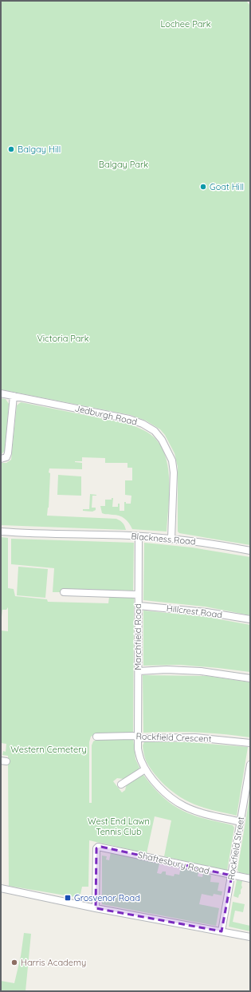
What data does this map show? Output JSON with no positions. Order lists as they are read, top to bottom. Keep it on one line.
{"streets":{"street":["Jedburgh Road","Blackness Road","Hillcrest Road","Marchfield Road","Rockfield Crescent","Rockfield Street","Shaftesbury Road"]},"crossings":[["Jedburgh Road","Blackness Road"],["Blackness Road","Marchfield Road"],["Hillcrest Road","Marchfield Road"],["Marchfield Road","Rockfield Crescent"],["Marchfield Road","Rockfield Street"],["Rockfield Street","Shaftesbury Road"]],"parks":["Lochee Park","Balgay Park","Victoria Park","Western Cemetery","West End Lawn Tennis Club"],"places":{"other":["Balgay Hill","Goat Hill","Harris Academy"],"transit":["Grosvenor Road"]}}
